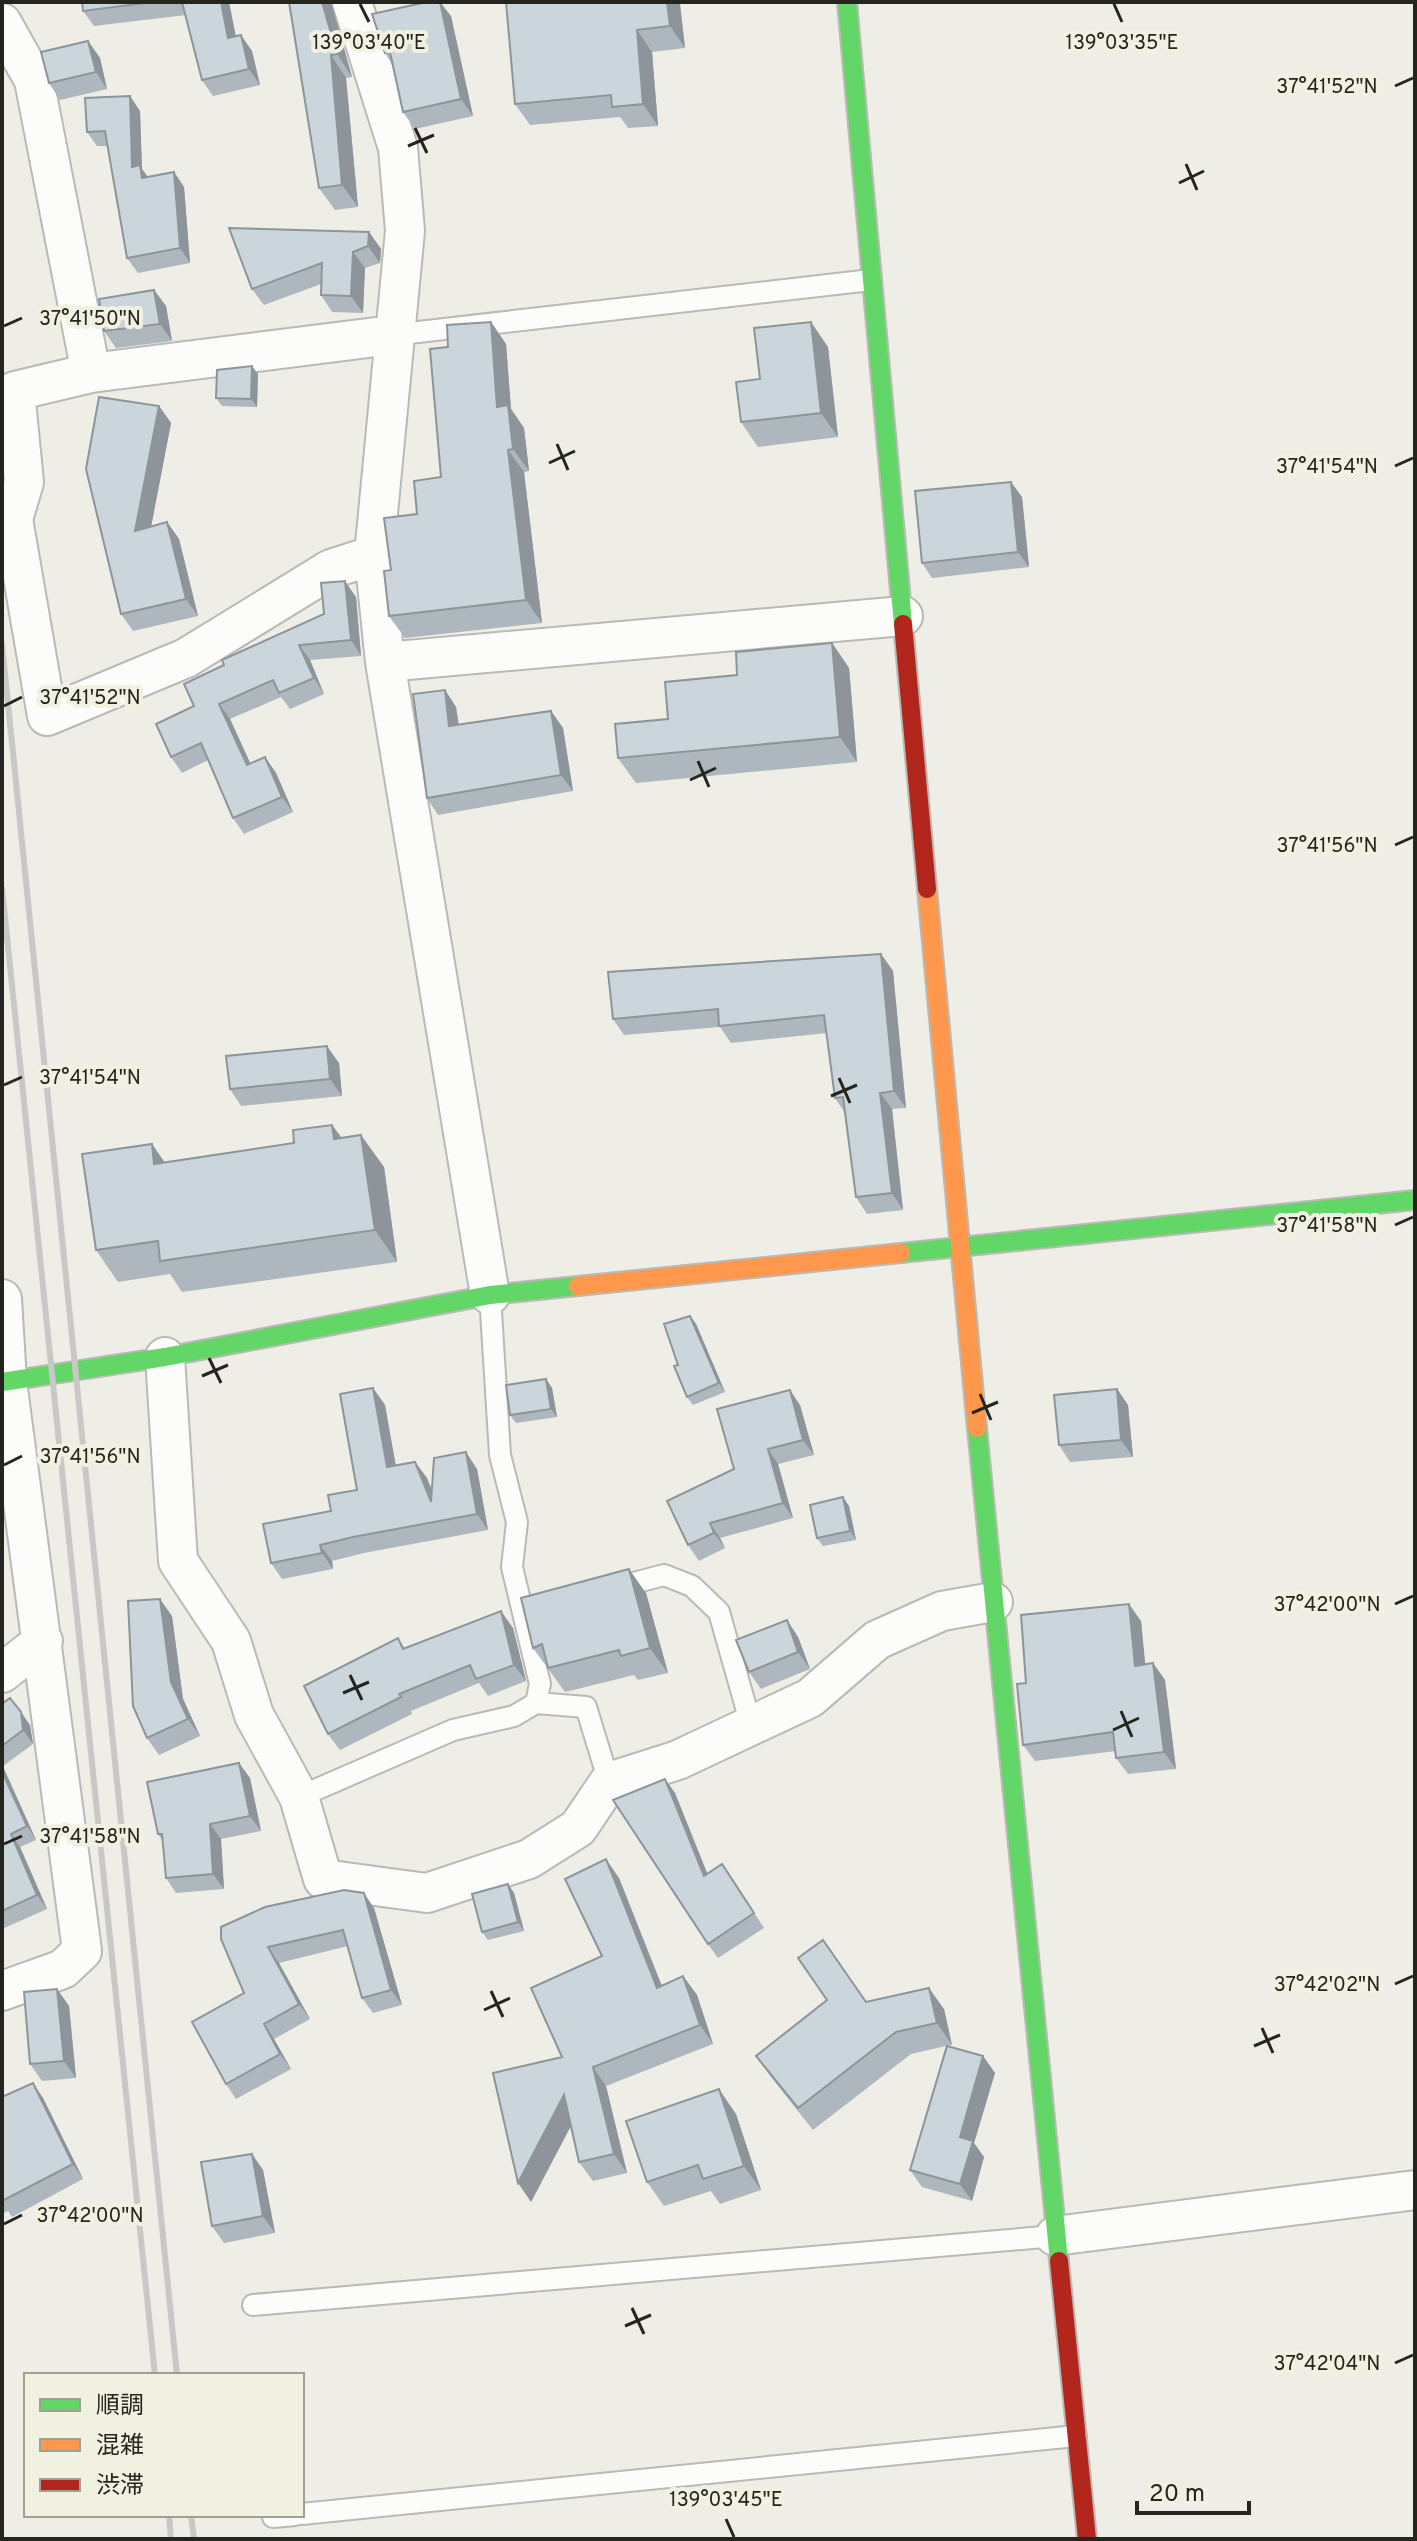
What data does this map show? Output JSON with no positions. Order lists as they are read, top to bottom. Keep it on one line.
{"legend":["順調","混雑","渋滞"],"scale_bar":"20 m","coordinates":["139°03'40\"E","139°03'35\"E","37°41'52\"N","37°41'50\"N","37°41'54\"N","37°41'56\"N","37°41'58\"N","37°42'00\"N","37°42'02\"N","37°42'04\"N","139°03'45\"E"]}
